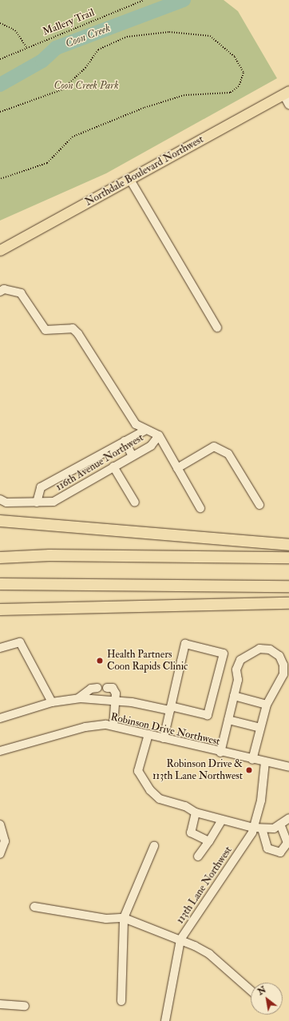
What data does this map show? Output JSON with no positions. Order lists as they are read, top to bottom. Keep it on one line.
{"streets":{"main road":["Northdale Boulevard Northwest"],"street":["116th Avenue Northwest","Robinson Drive Northwest","113th Lane Northwest"],"path":["Mallery Trail"]},"crossings":[["Robinson Drive Northwest","113th Lane Northwest"]],"water":["Coon Creek"],"parks":["Coon Creek Park"],"places":["Health Partners Coon Rapids Clinic","Robinson Drive & 113th Lane Northwest"],"north":"top left"}
